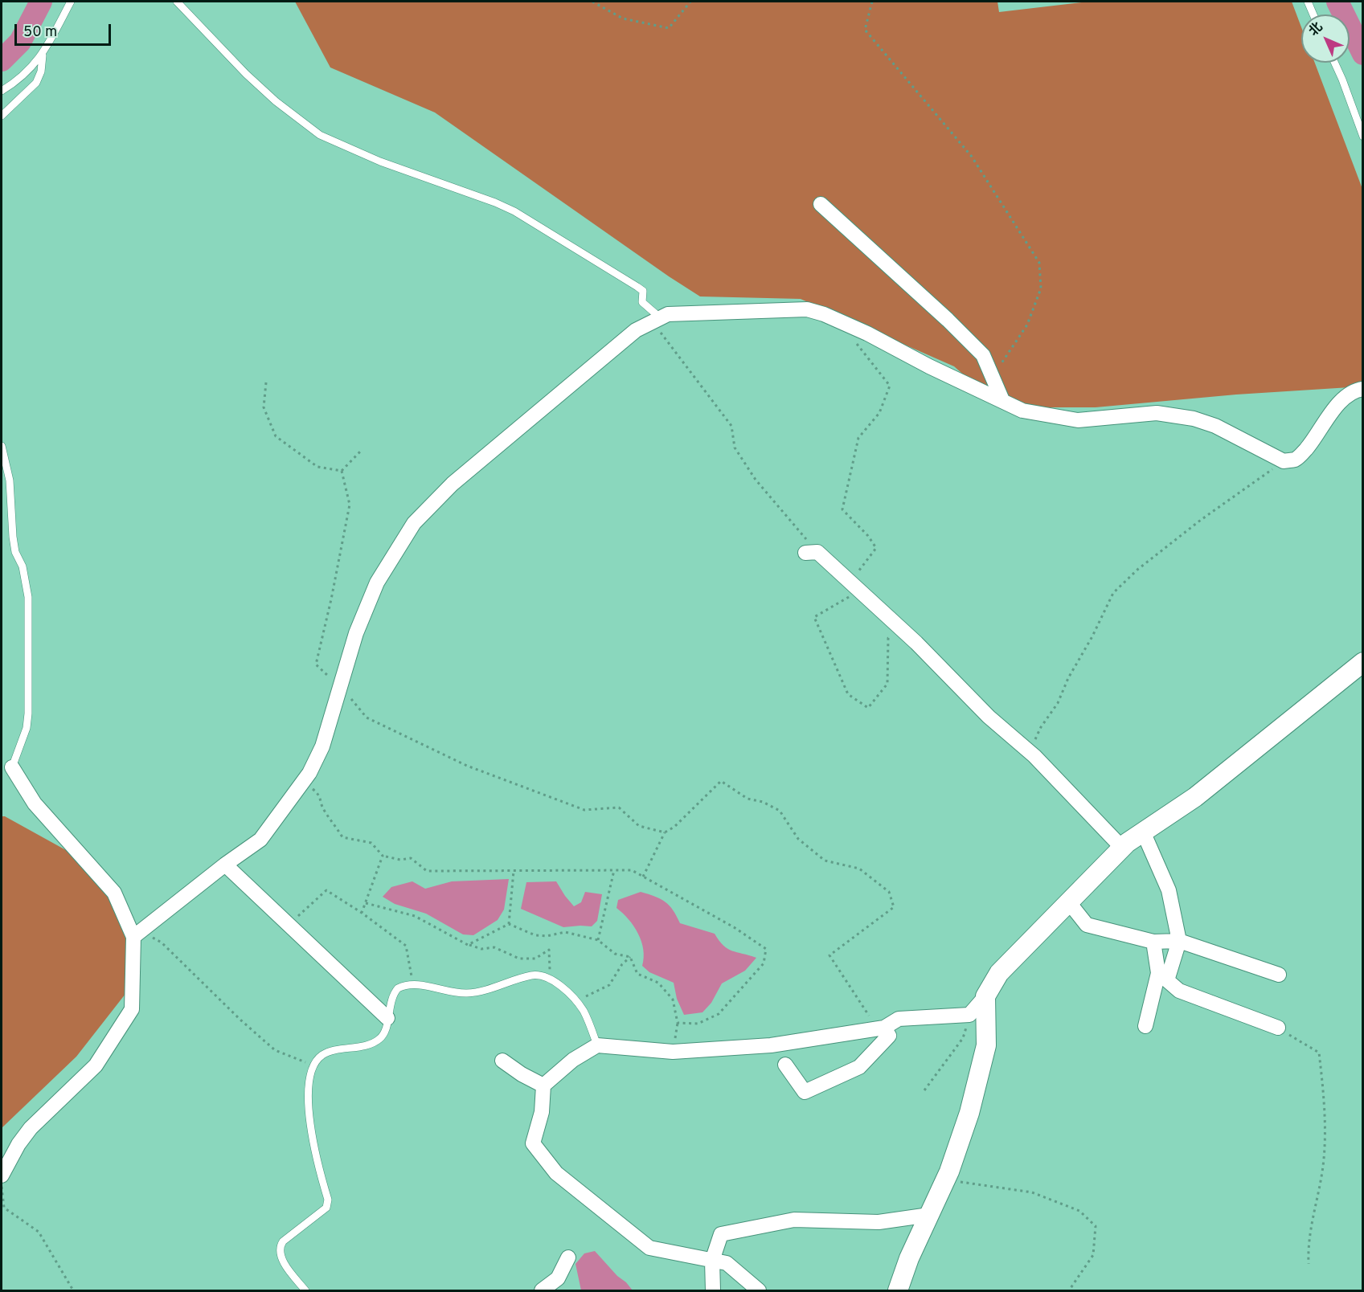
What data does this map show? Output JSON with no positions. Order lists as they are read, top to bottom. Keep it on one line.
{"scale_bar":"50 m","north":"top left"}
